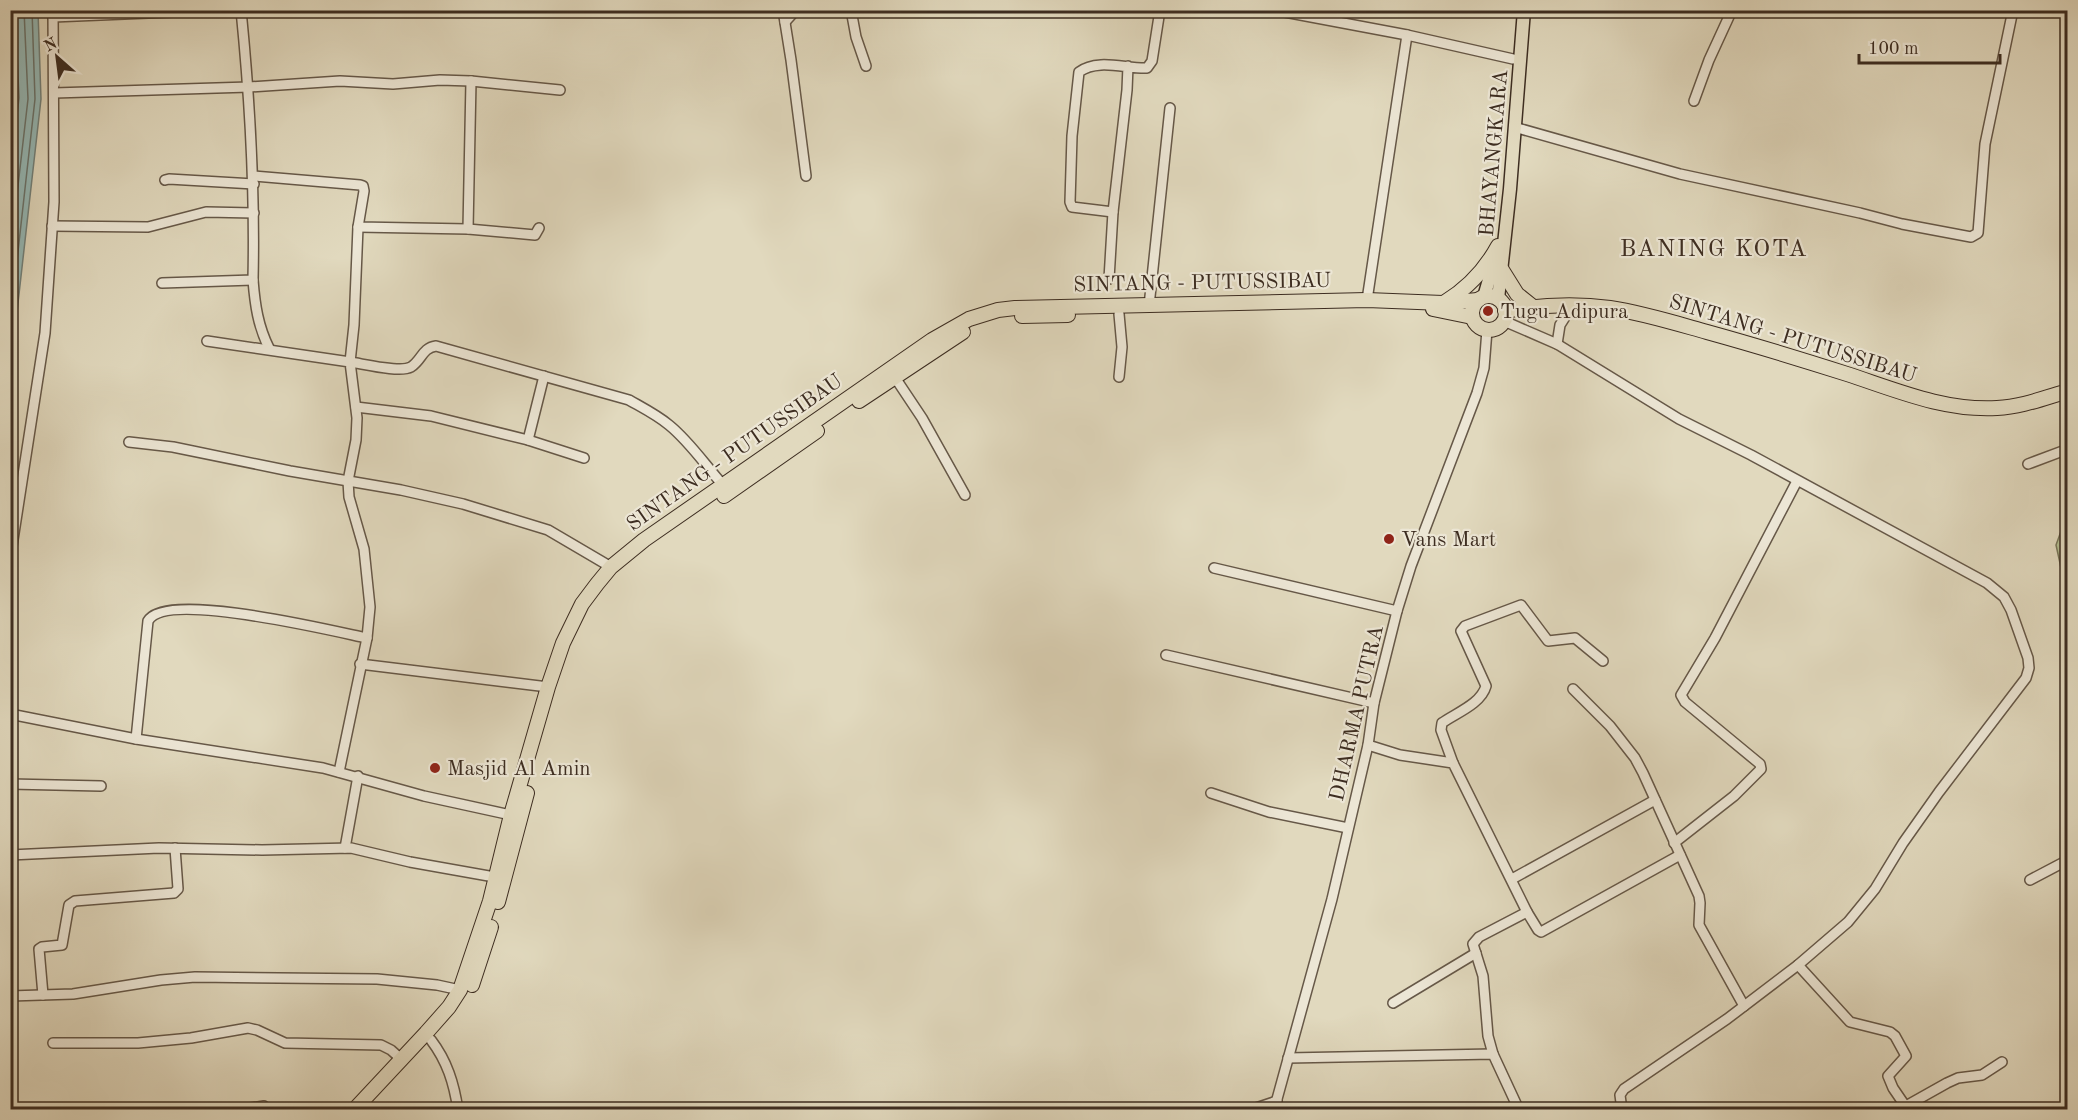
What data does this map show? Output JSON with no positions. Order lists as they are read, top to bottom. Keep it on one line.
{"streets":{"highway":["SINTANG - PUTUSSIBAU"],"main road":["BHAYANGKARA"],"street":["DHARMA PUTRA"]},"crossings":[["BHAYANGKARA","SINTANG - PUTUSSIBAU"]],"districts":["BANING KOTA"],"places":["Tugu Adipura","Vans Mart","Masjid Al Amin"],"scale_bar":"100 m","north":"top left"}
